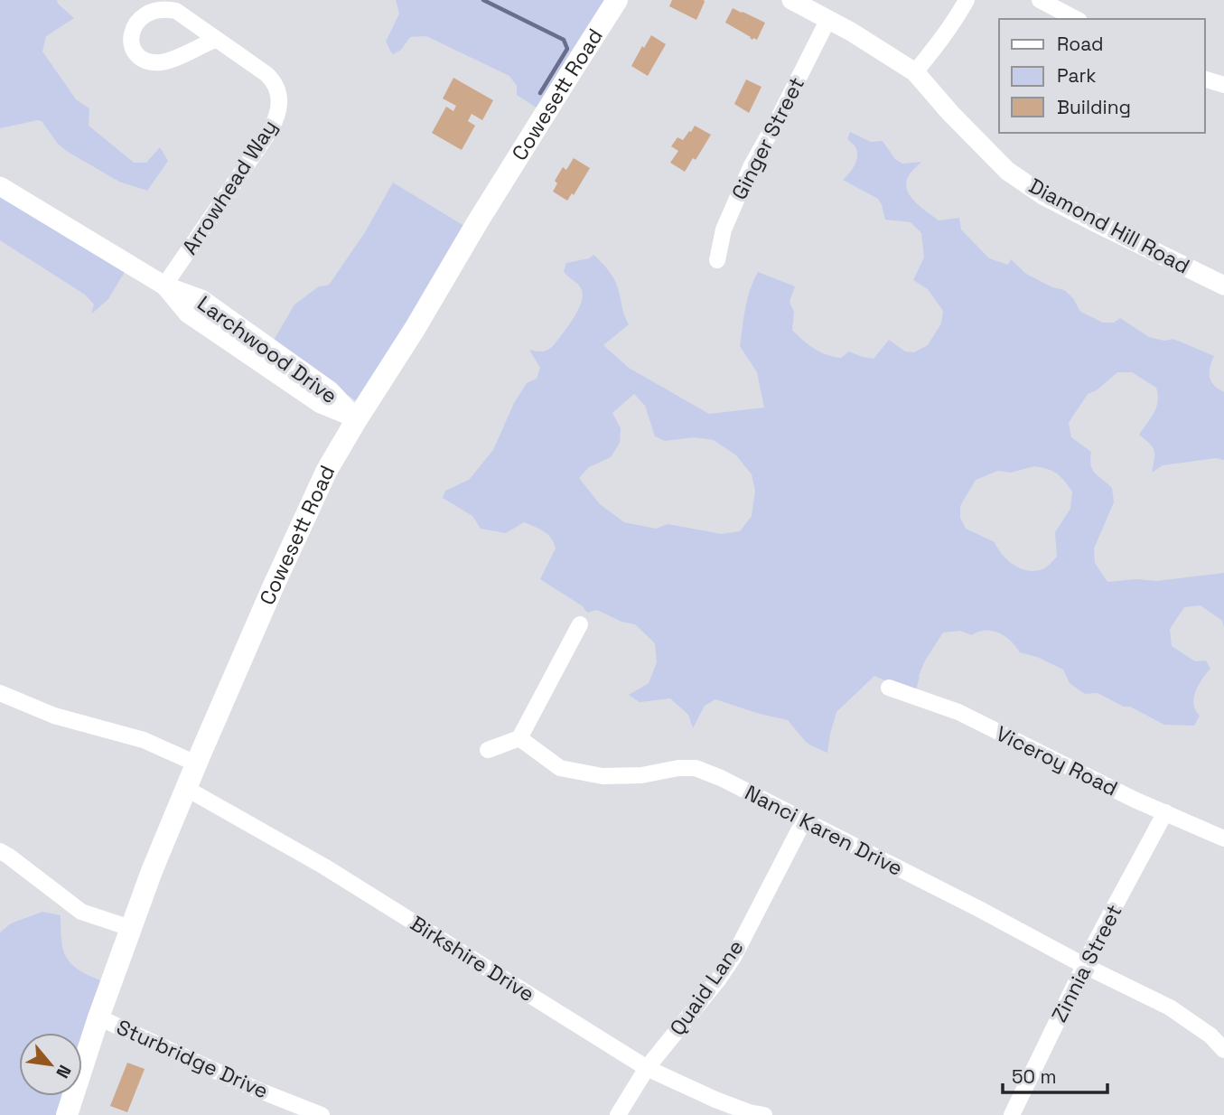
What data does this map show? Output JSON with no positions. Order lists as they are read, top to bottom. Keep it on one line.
{"streets":{"main road":["Cowesett Road"],"street":["Ginger Street","Arrowhead Way","Diamond Hill Road","Larchwood Drive","Viceroy Road","Nanci Karen Drive","Birkshire Drive","Zinnia Street","Quaid Lane","Sturbridge Drive"]},"crossings":[["Cowesett Road","Larchwood Drive"],["Cowesett Road","Birkshire Drive"],["Cowesett Road","Sturbridge Drive"],["Ginger Street","Diamond Hill Road"],["Arrowhead Way","Larchwood Drive"],["Viceroy Road","Zinnia Street"],["Nanci Karen Drive","Zinnia Street"],["Nanci Karen Drive","Quaid Lane"],["Birkshire Drive","Quaid Lane"]],"legend":["Road","Park","Building"],"scale_bar":"50 m","north":"bottom right"}
